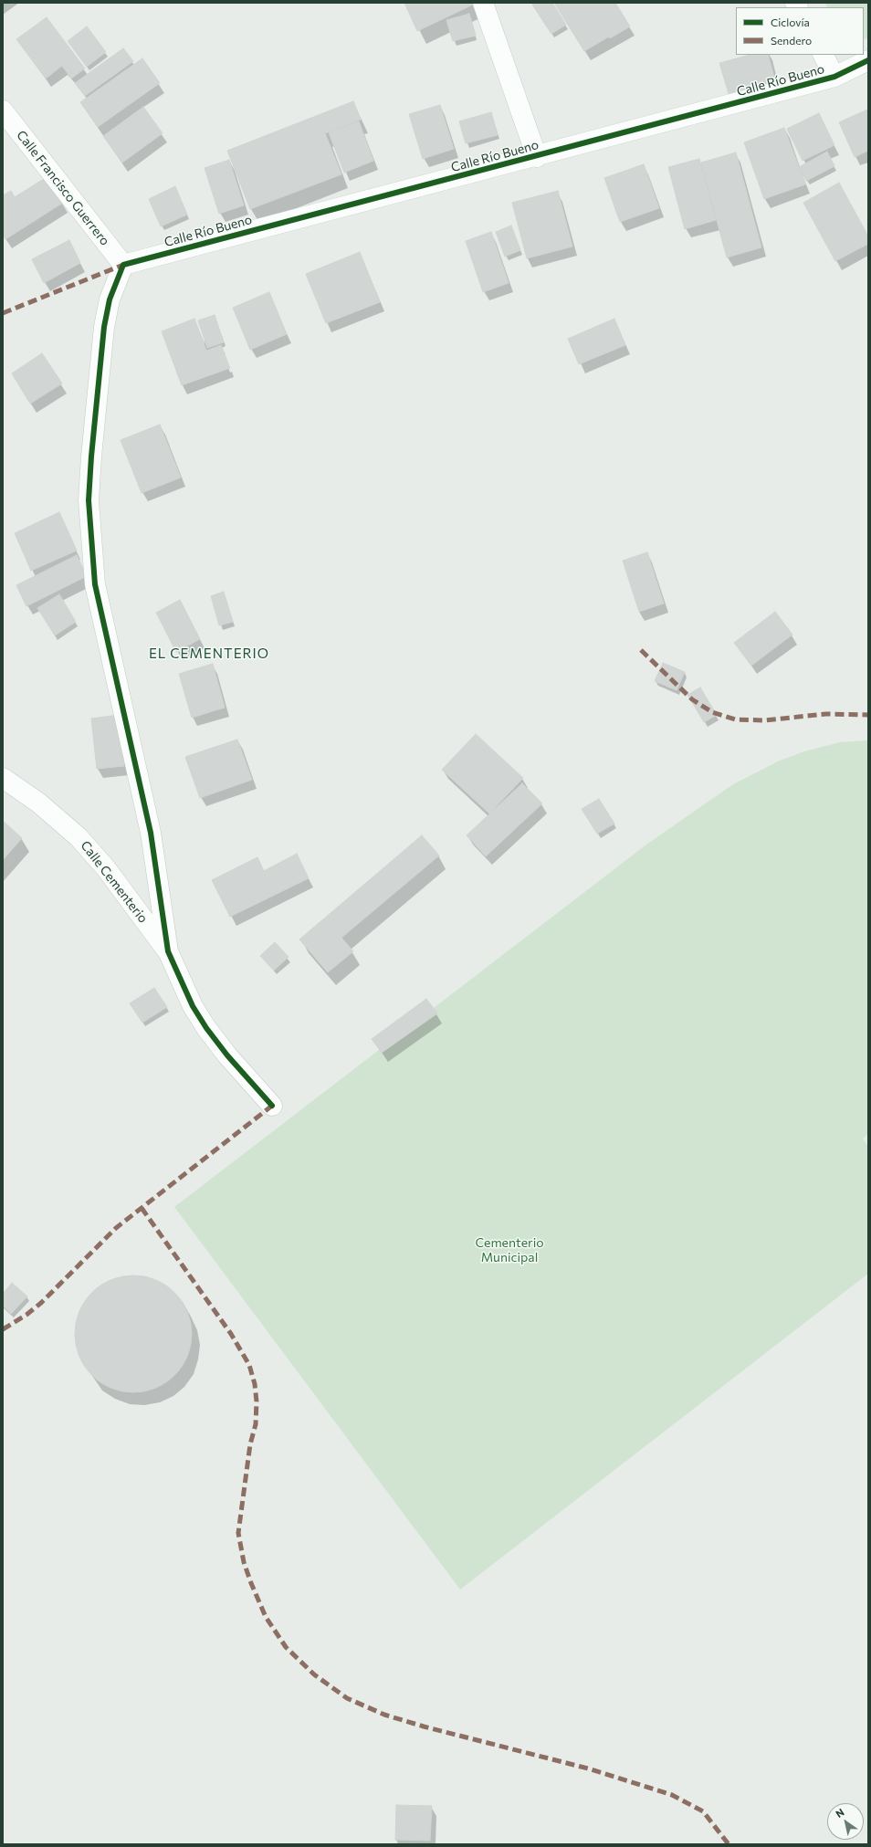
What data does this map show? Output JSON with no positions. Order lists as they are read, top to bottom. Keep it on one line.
{"streets":{"street":["Calle Río Bueno","Calle Francisco Guerrero","Calle Cementerio"]},"crossings":[["Calle Río Bueno","Calle Francisco Guerrero"]],"districts":["EL CEMENTERIO"],"parks":["Cementerio Municipal"],"legend":["Ciclovía","Sendero"],"north":"top left"}
